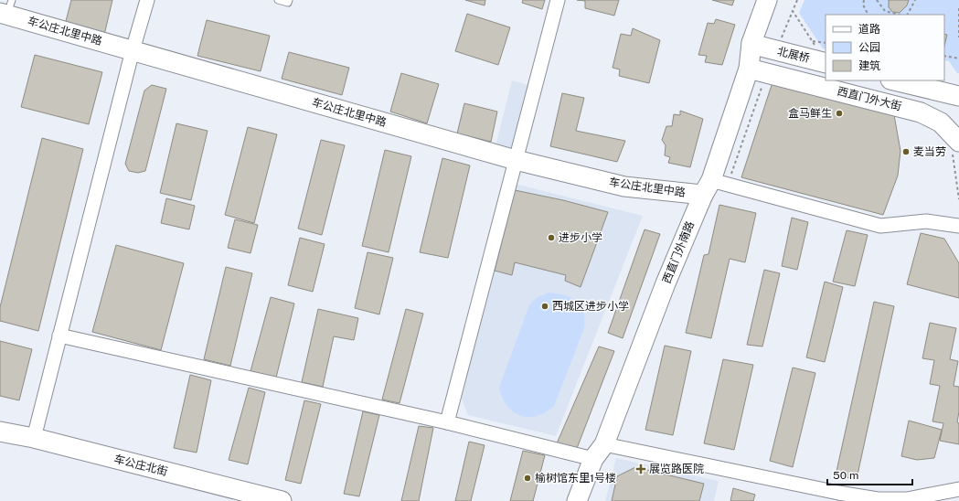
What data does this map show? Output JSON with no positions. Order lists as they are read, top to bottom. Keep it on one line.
{"streets":{"street":["车公庄北里中路","北展桥","西直门外大街","西直门外南路","车公庄北街"]},"crossings":[["车公庄北里中路","西直门外南路"],["北展桥","西直门外南路"],["西直门外大街","西直门外南路"]],"places":{"other":["盒马鲜生","麦当劳","进步小学","西城区进步小学","榆树馆东里1号楼"],"health":["展览路医院"]},"legend":["道路","公园","建筑"],"scale_bar":"50 m"}
